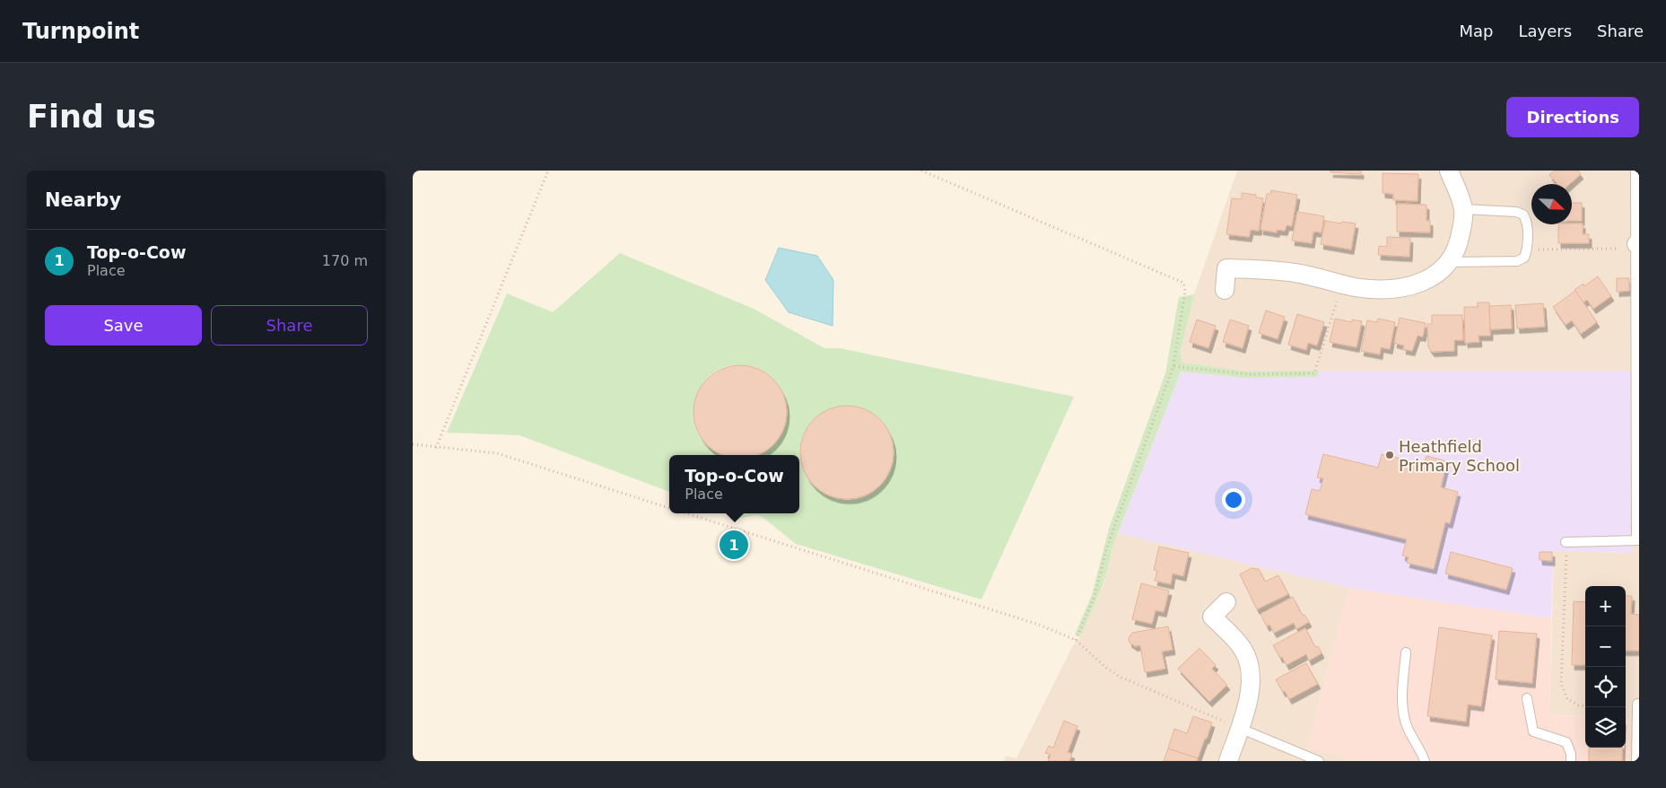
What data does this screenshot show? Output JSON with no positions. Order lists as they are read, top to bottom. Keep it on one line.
{"places":["Heathfield Primary School"],"north":"bottom right","page":{"header":"Turnpoint","nav":["Map","Layers","Share"],"buttons":["Directions",["Save","Share"]],"title":"Find us","heading":"Nearby","list":[{"mark":"1","name":"Top-o-Cow","note":"Place","value":"170 m"}],"popup":["Top-o-Cow","Place"],"pins":"1","map_buttons":["+","−"]}}
